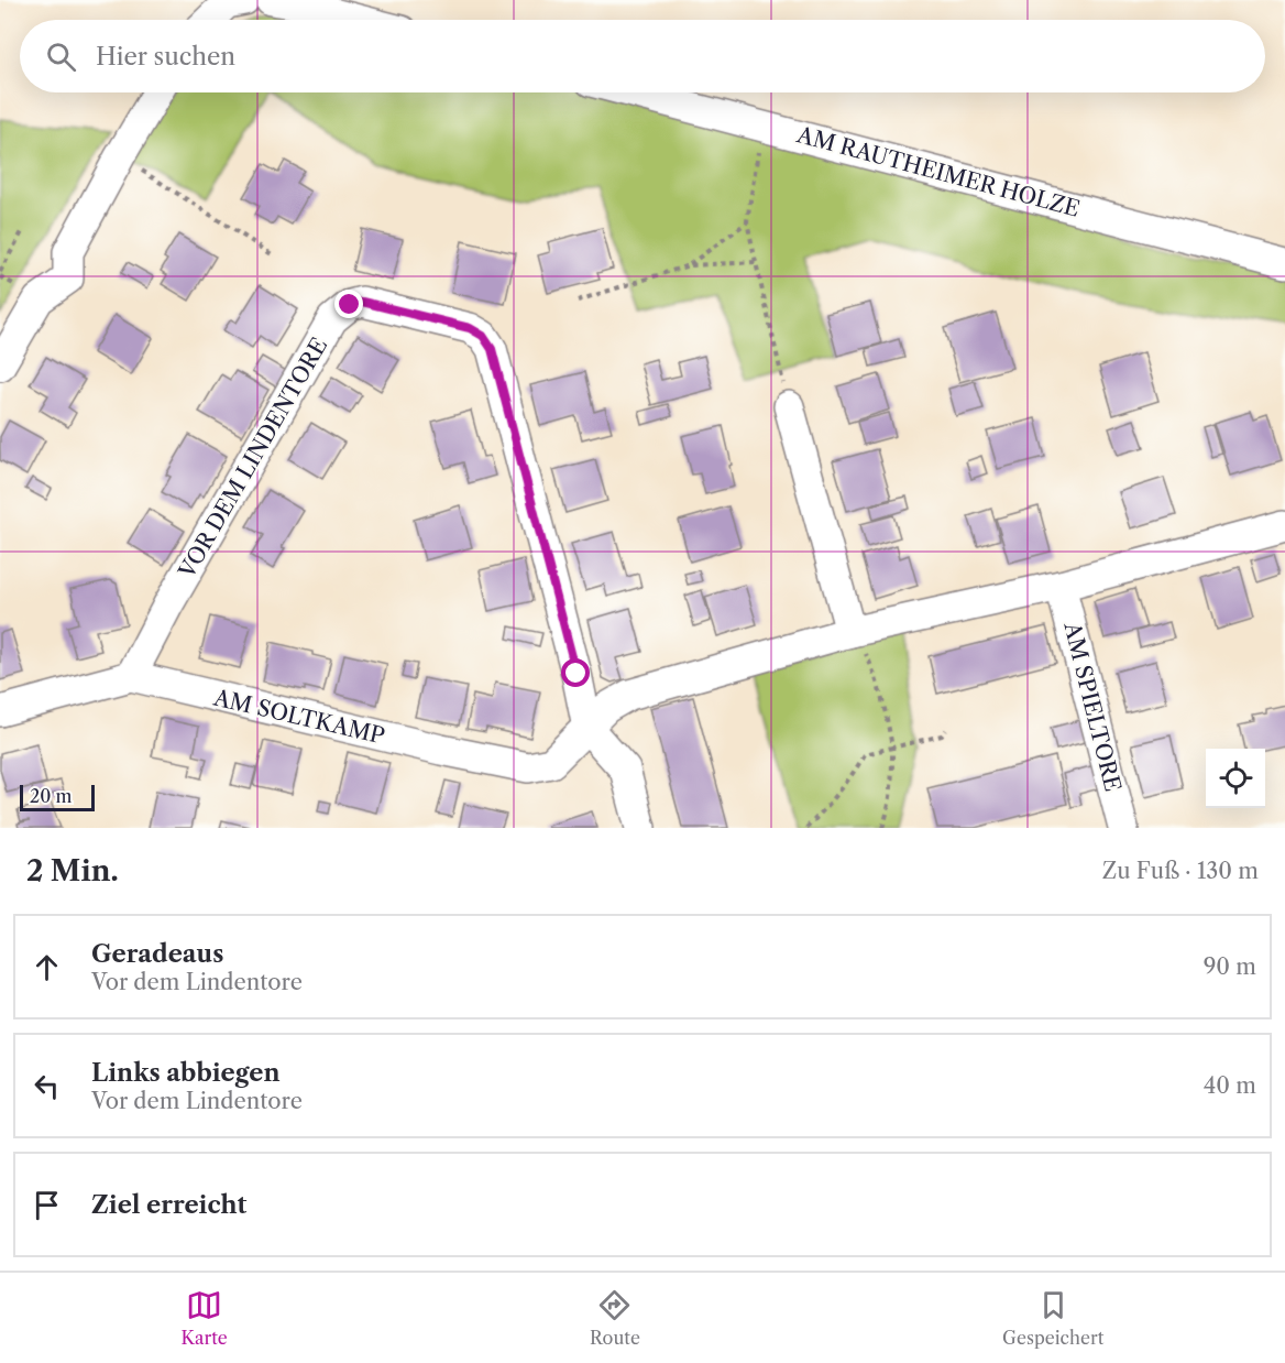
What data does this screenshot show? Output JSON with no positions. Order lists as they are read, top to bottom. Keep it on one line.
{"streets":{"street":["AM RAUTHEIMER HOLZE","VOR DEM LINDENTORE","AM SPIELTORE","AM SOLTKAMP"]},"crossings":[["VOR DEM LINDENTORE","AM SOLTKAMP"],["AM SPIELTORE","AM SOLTKAMP"]],"scale_bar":"20 m","page":{"search":"Hier suchen","scale":"20 m","heading":["2 Min.","Zu Fuß · 130 m"],"list":[["Geradeaus","Vor dem Lindentore","90 m"],["Links abbiegen","Vor dem Lindentore","40 m"],"Ziel erreicht"],"nav":["Karte","Route","Gespeichert"]}}
